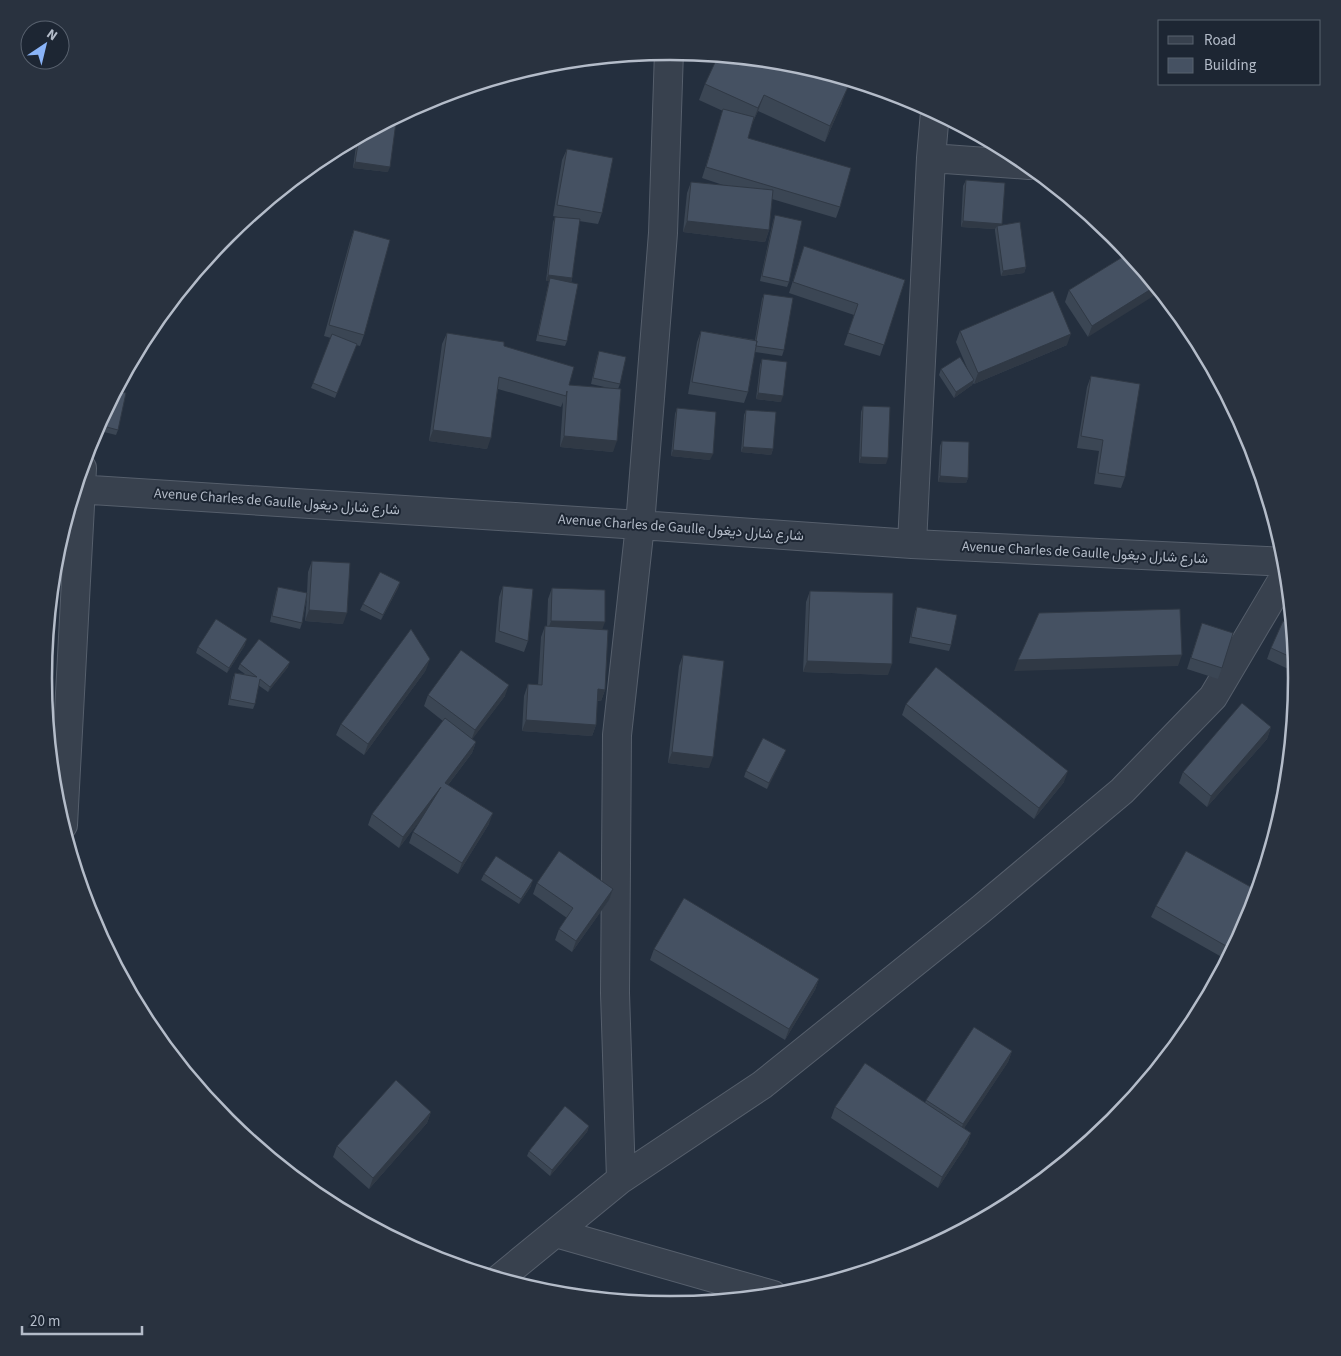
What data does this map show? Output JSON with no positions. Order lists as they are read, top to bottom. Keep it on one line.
{"streets":{"street":["Avenue Charles de Gaulle شارع شارل ديغول"]},"legend":["Road","Building"],"scale_bar":"20 m","north":"top right"}
